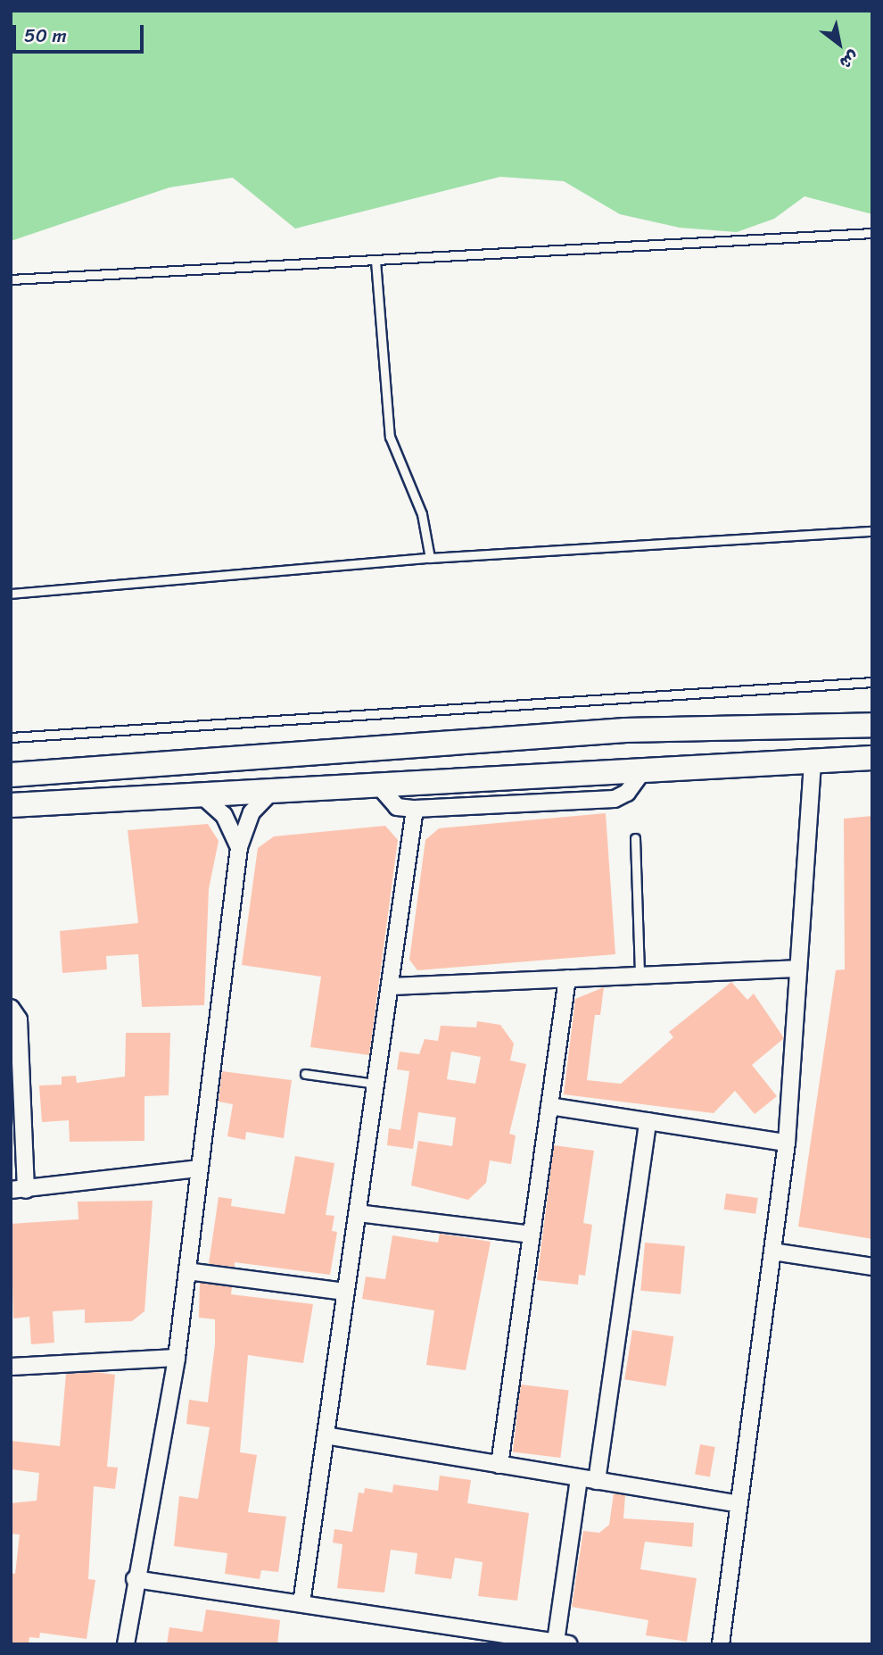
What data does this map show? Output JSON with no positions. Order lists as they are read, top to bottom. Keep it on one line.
{"scale_bar":"50 m","north":"bottom right"}
